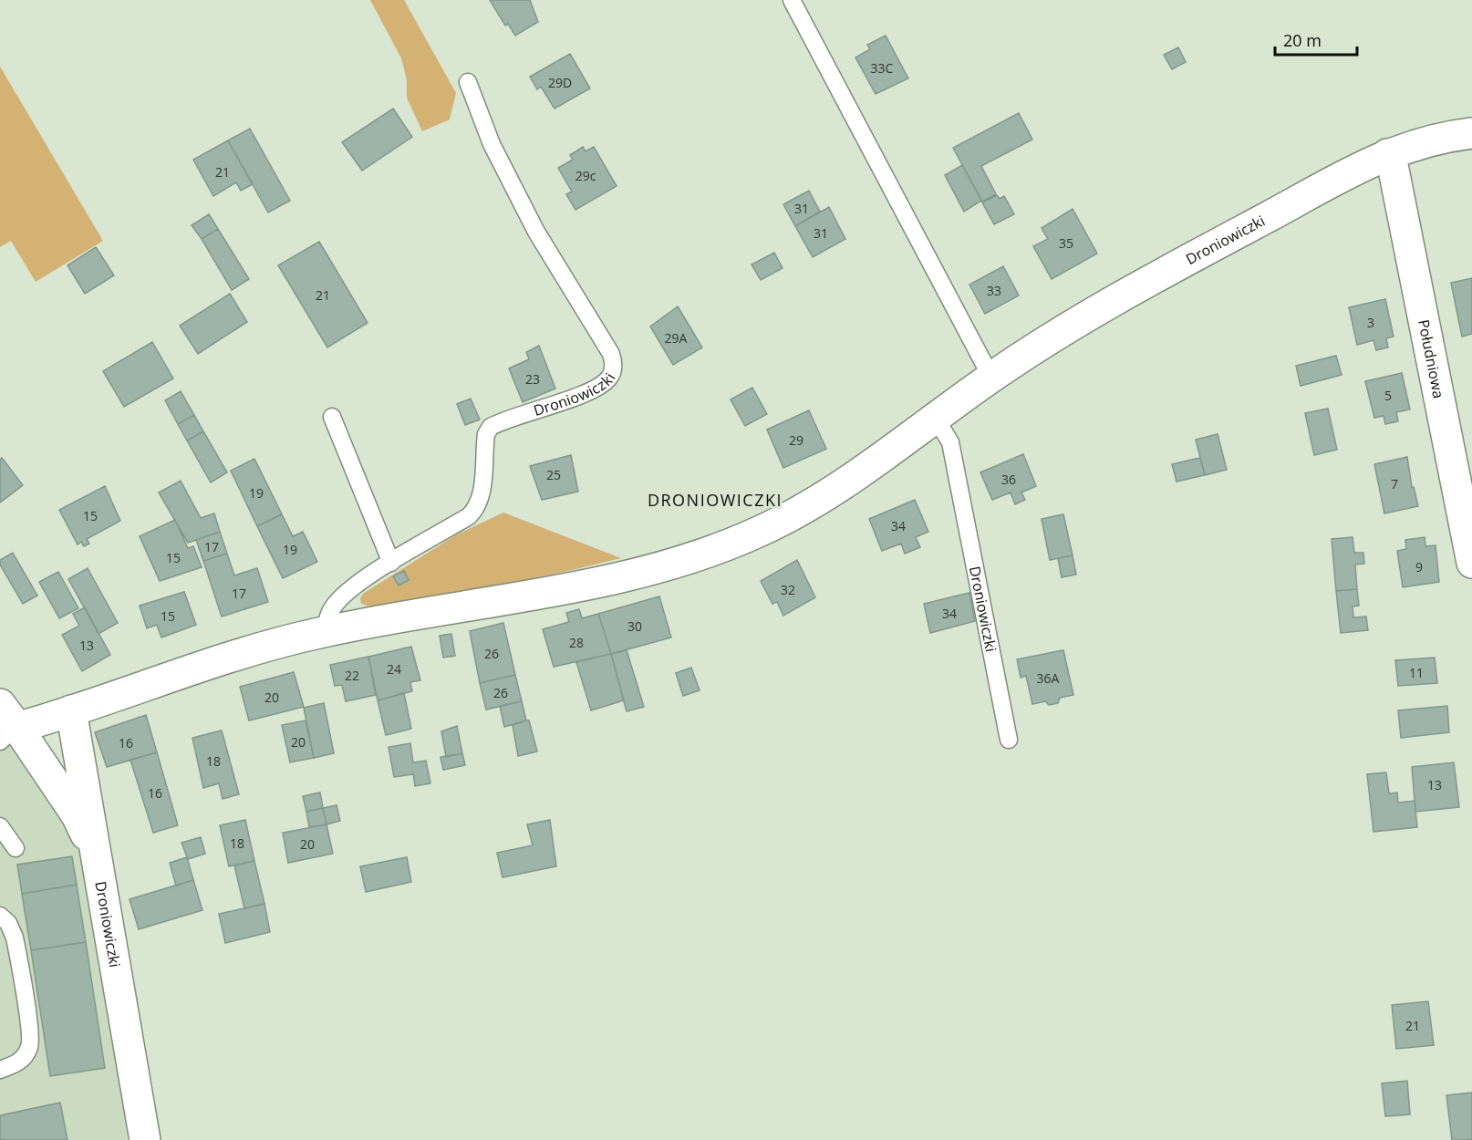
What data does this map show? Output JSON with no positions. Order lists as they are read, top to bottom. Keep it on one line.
{"streets":{"street":["Droniowiczki","Południowa"]},"crossings":[["Droniowiczki","Południowa"]],"districts":["DRONIOWICZKI"],"house_numbers":["33C","29D","21","29c","31","31","35","33","21","3","29A","23","5","29","25","36","7","19","15","34","17","19","15","9","32","17","34","15","30","28","13","26","24","11","22","36A","26","20","20","16","18","13","16","18","20","21"],"scale_bar":"20 m"}
